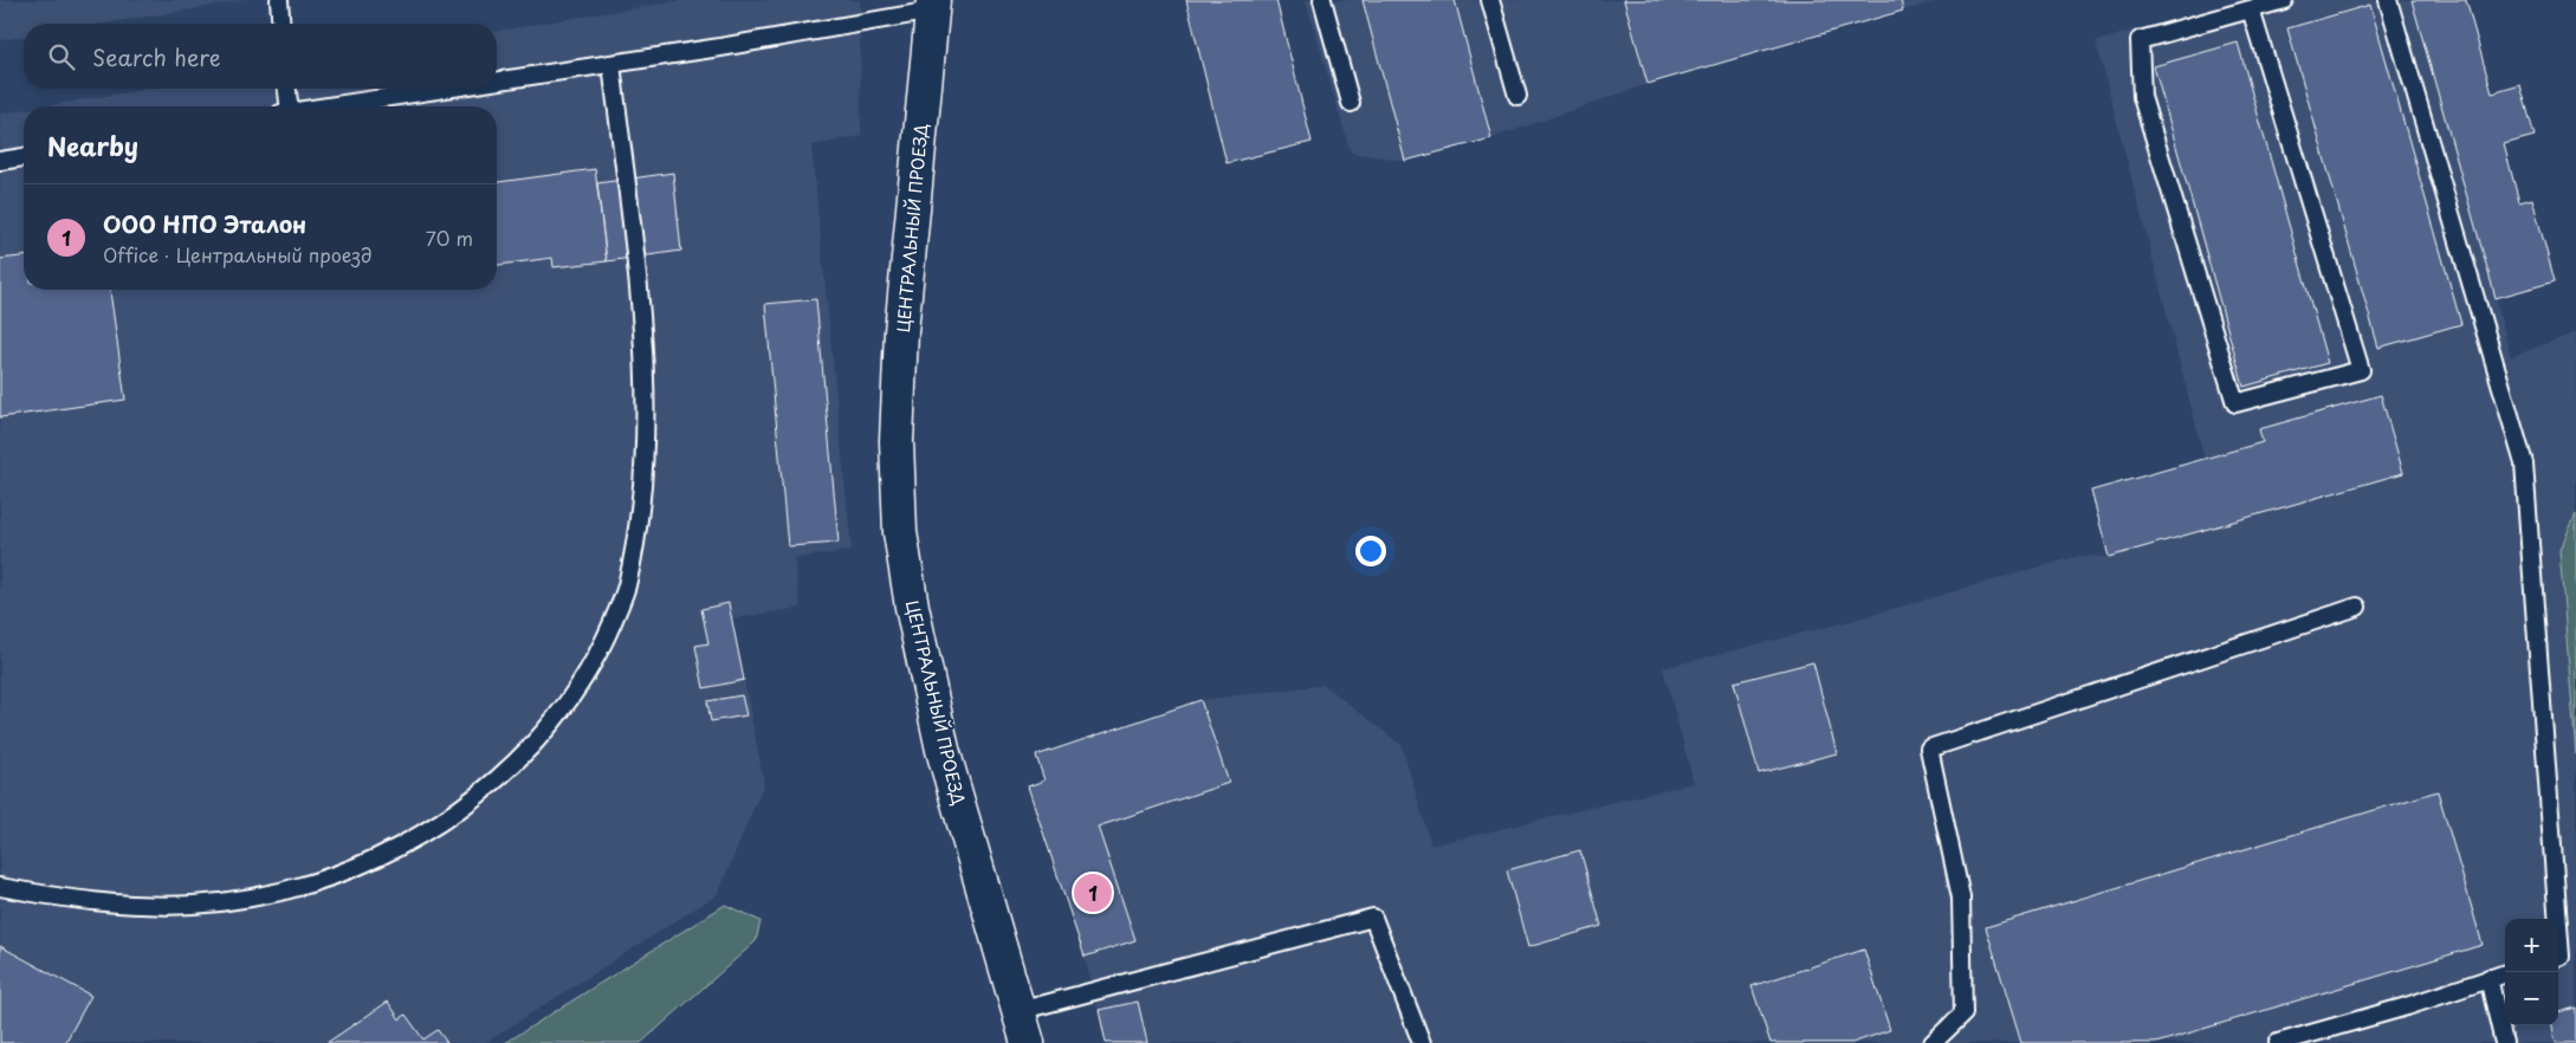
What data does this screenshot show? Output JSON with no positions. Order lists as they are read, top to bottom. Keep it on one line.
{"streets":{"street":["ЦЕНТРАЛЬНЫЙ ПРОЕЗД"]},"page":{"search":"Search here","heading":"Nearby","list":[{"mark":"1","name":"ООО НПО Эталон","note":"Office · Центральный проезд","value":"70 m"}],"pins":"1","map_buttons":["+","−"]}}
